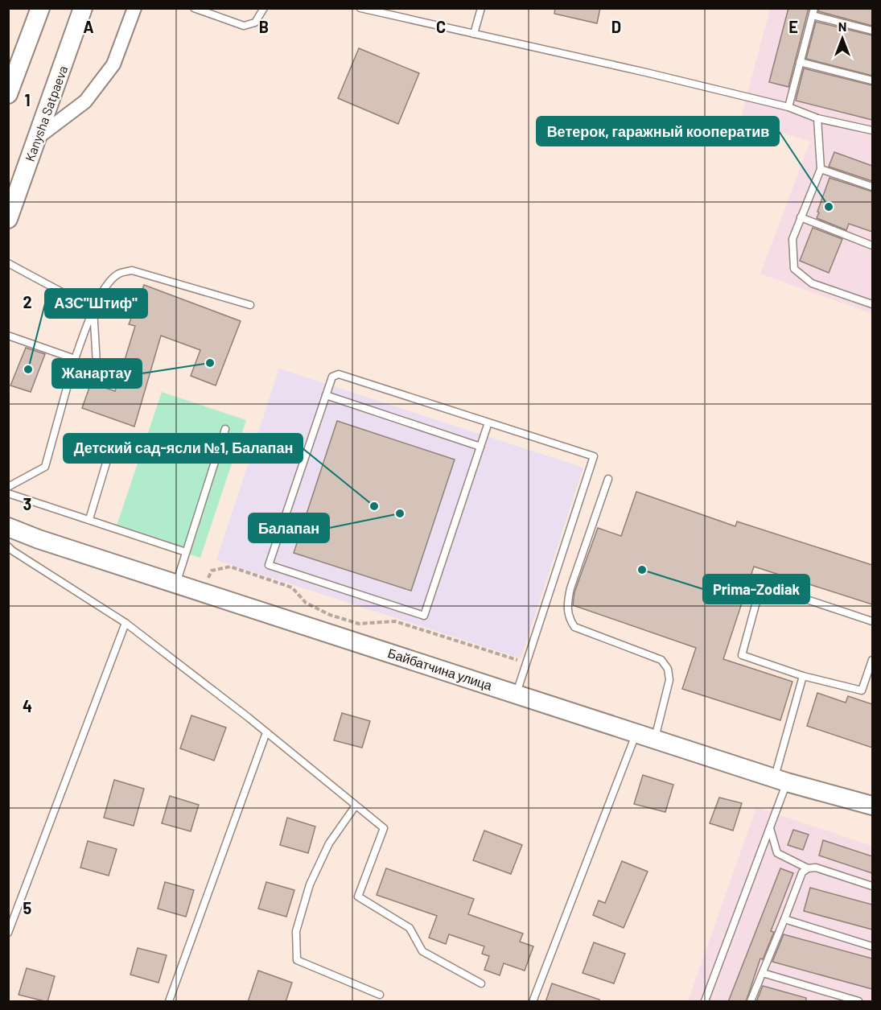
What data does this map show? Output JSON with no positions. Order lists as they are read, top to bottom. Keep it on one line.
{"streets":{"street":["Kanysha Satpaeva","Байбатчина улица"]},"places":["Ветерок, гаражный кооператив","Жанартау","АЗС\"Штиф\"","Детский сад-ясли №1, Балапан","Балапан","Prima-Zodiak"],"north":"top","grid":{"columns":["A","B","C","D","E"],"rows":["1","2","3","4","5"]}}
